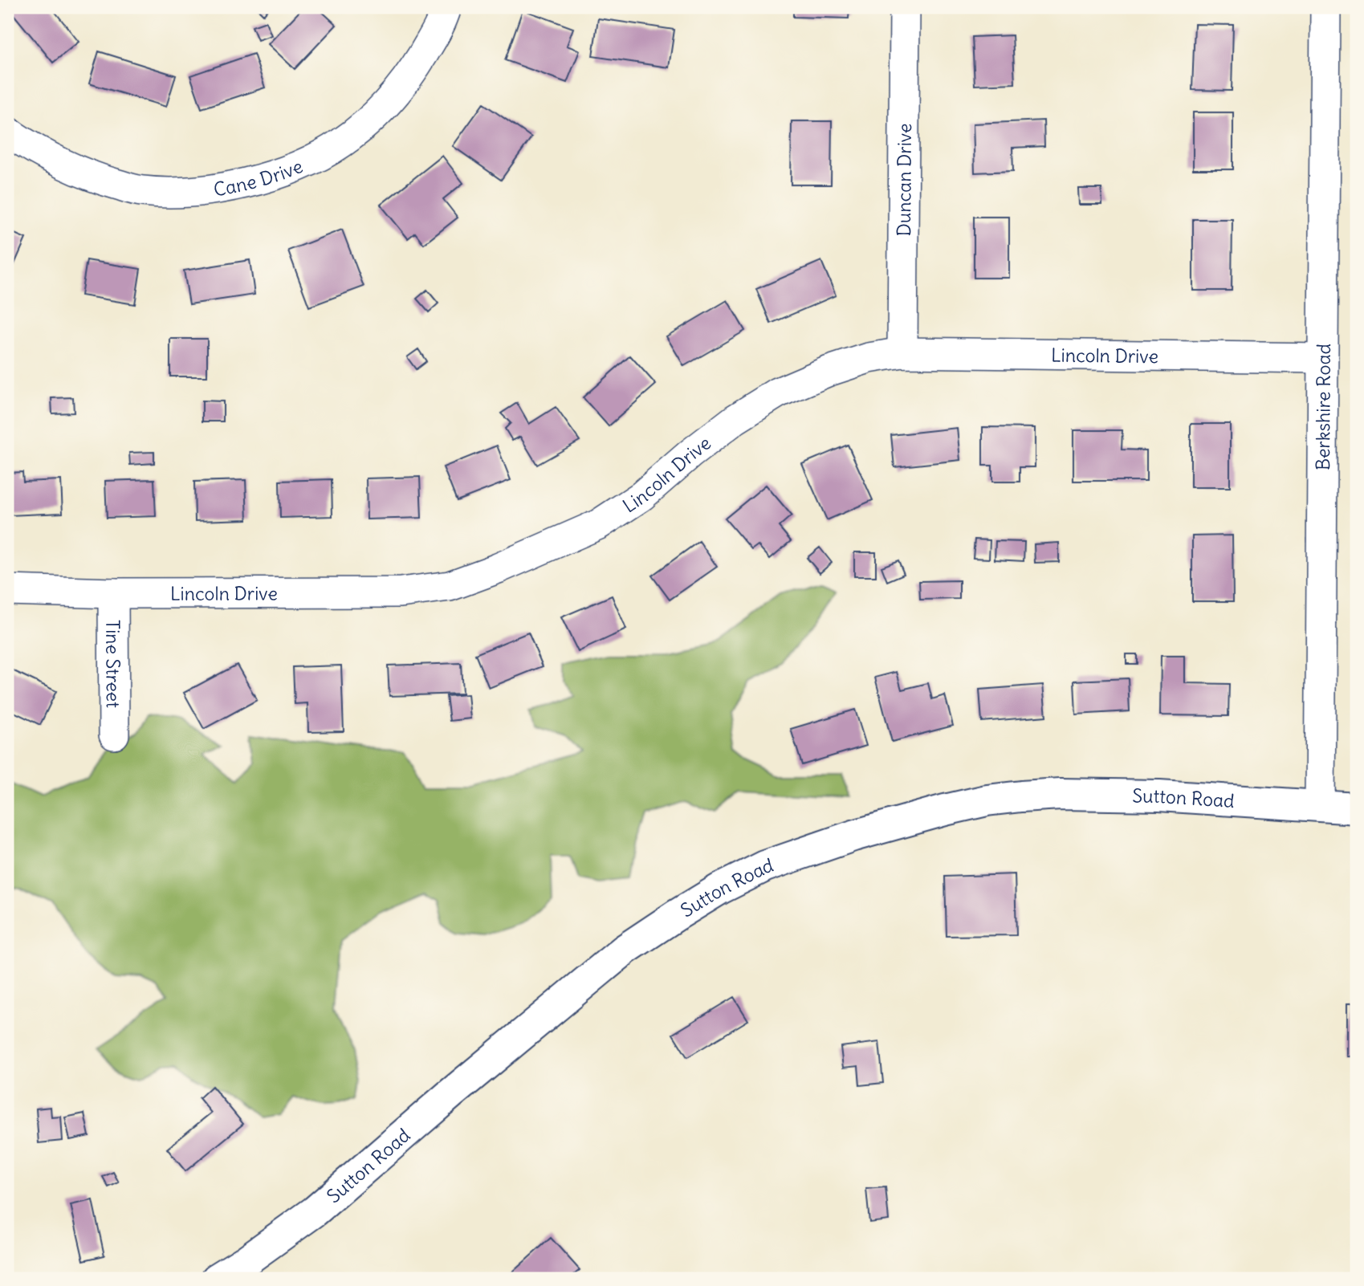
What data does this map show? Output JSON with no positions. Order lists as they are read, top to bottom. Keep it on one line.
{"streets":{"street":["Cane Drive","Duncan Drive","Lincoln Drive","Berkshire Road","Tine Street","Sutton Road"]},"crossings":[["Duncan Drive","Lincoln Drive"],["Lincoln Drive","Berkshire Road"],["Lincoln Drive","Tine Street"],["Berkshire Road","Sutton Road"]]}
